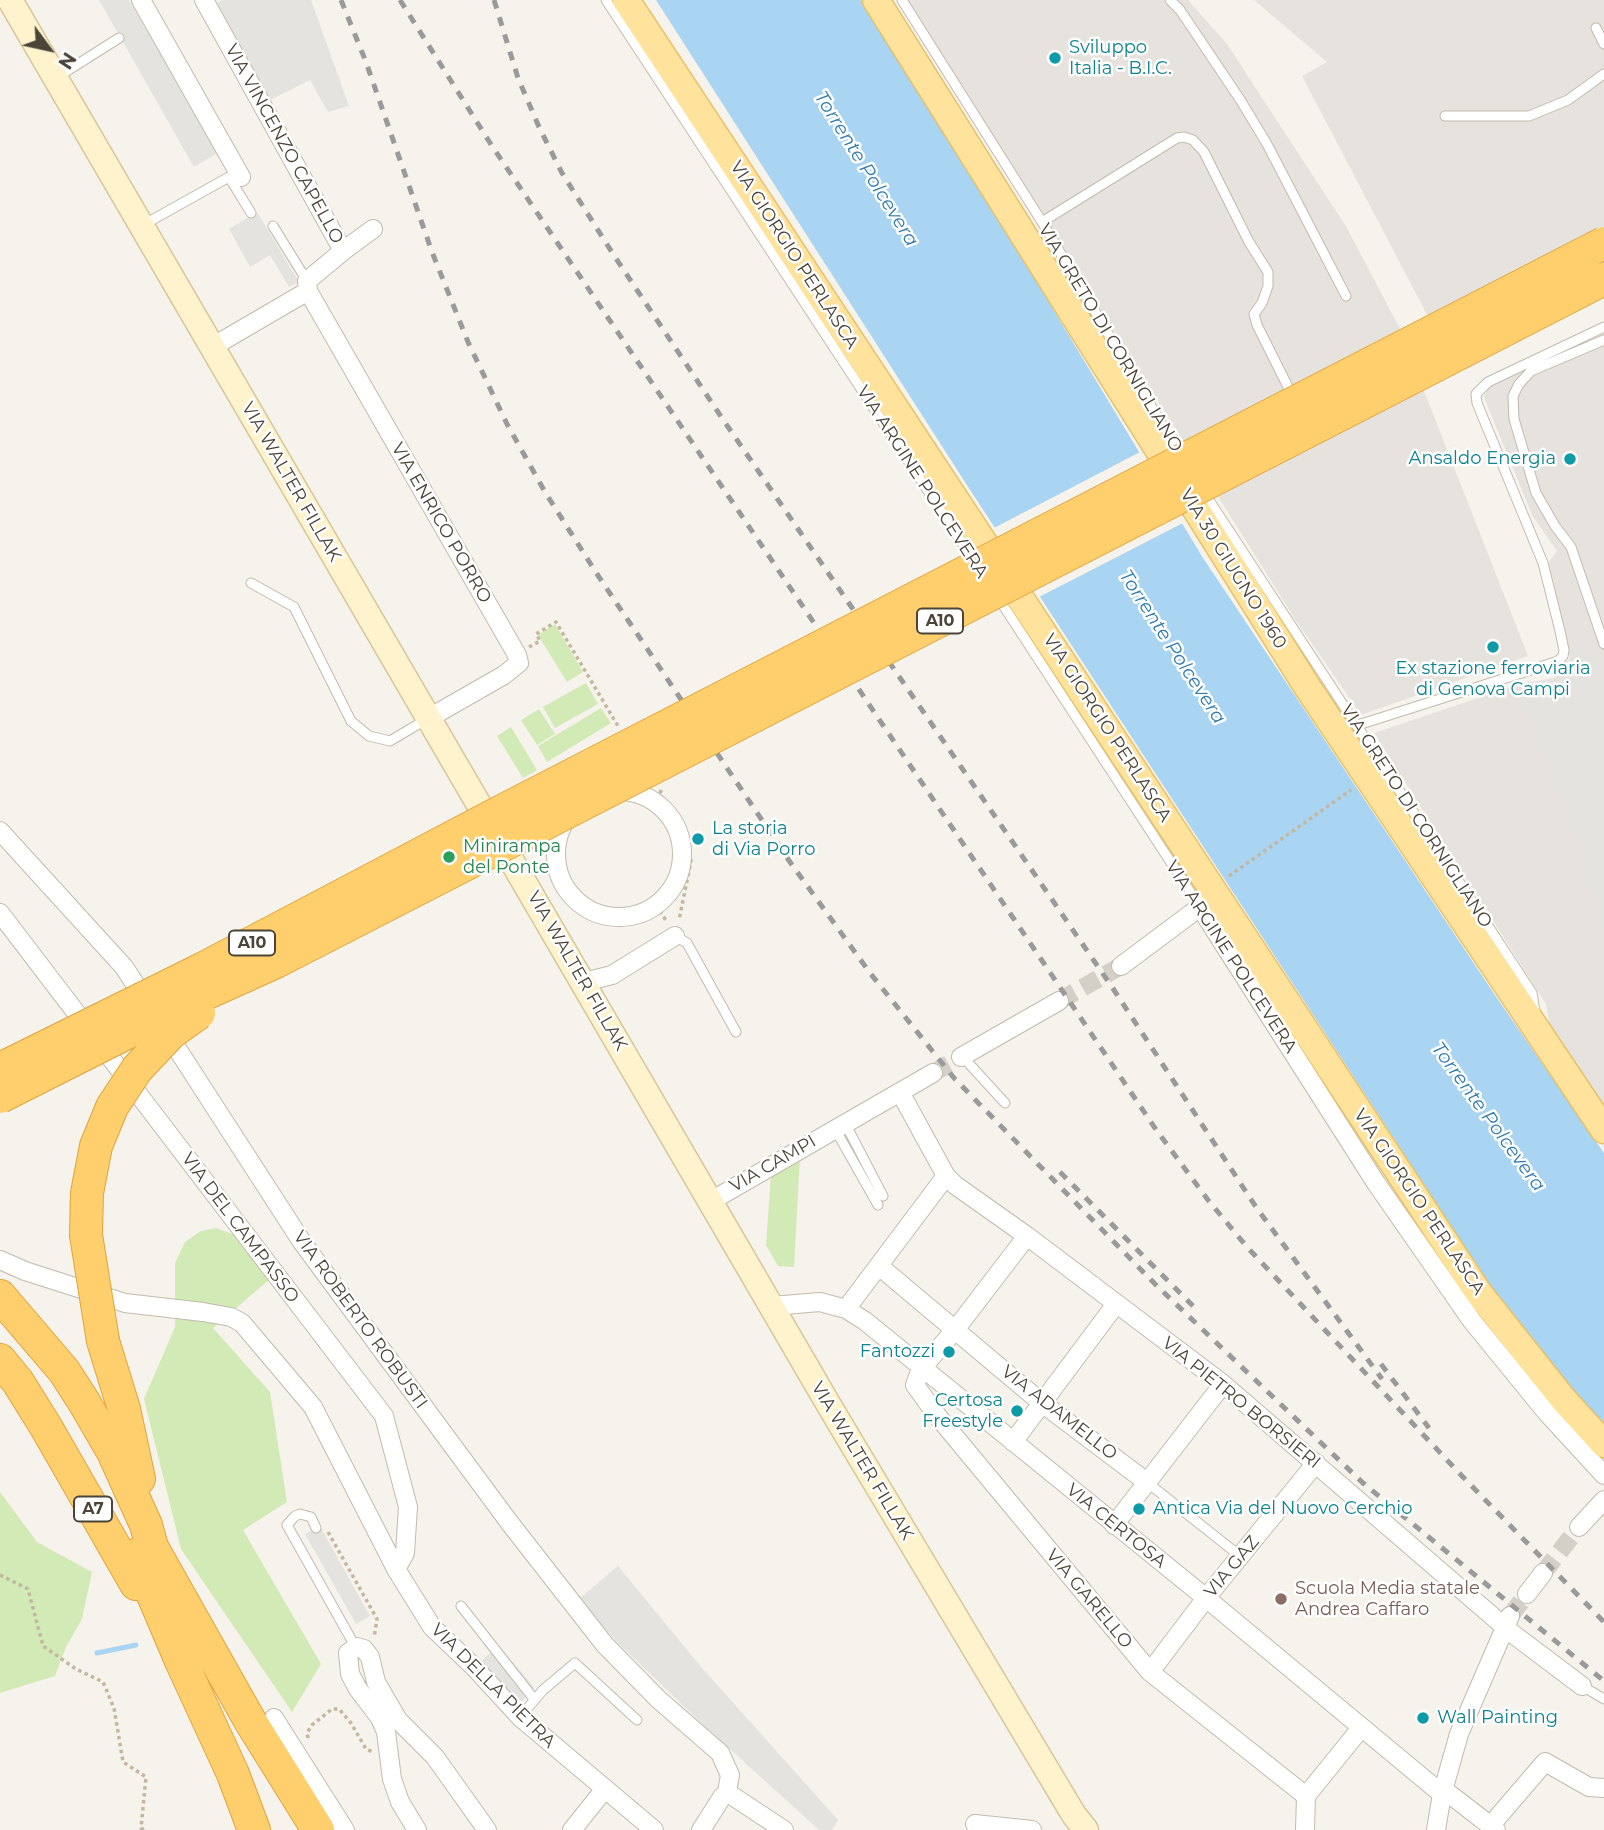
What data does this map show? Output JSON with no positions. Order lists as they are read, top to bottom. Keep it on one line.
{"streets":{"highway":["A10","A7"],"main road":["VIA GIORGIO PERLASCA","VIA WALTER FILLAK","VIA 30 GIUGNO 1960"],"street":["VIA VINCENZO CAPELLO","VIA ARGINE POLCEVERA","VIA ENRICO PORRO","VIA CAMPI","VIA DEL CAMPASSO","VIA ROBERTO ROBUSTI","VIA PIETRO BORSIERI","VIA ADAMELLO","VIA CERTOSA","VIA GAZ","VIA GARELLO","VIA DELLA PIETRA"],"lane":["VIA GRETO DI CORNIGLIANO"]},"crossings":[["VIA VINCENZO CAPELLO","VIA WALTER FILLAK"],["VIA VINCENZO CAPELLO","VIA ENRICO PORRO"],["VIA GIORGIO PERLASCA","VIA ARGINE POLCEVERA"],["VIA GRETO DI CORNIGLIANO","VIA 30 GIUGNO 1960"],["VIA WALTER FILLAK","VIA ENRICO PORRO"],["VIA WALTER FILLAK","VIA CAMPI"],["VIA WALTER FILLAK","VIA CERTOSA"],["A10","A7"],["VIA CAMPI","VIA PIETRO BORSIERI"],["VIA DEL CAMPASSO","VIA DELLA PIETRA"],["VIA PIETRO BORSIERI","VIA GAZ"],["VIA ADAMELLO","VIA GAZ"],["VIA CERTOSA","VIA GAZ"],["VIA CERTOSA","VIA GARELLO"],["VIA GAZ","VIA GARELLO"]],"water":["Torrente Polcevera"],"places":["Sviluppo Italia - B.I.C.","Ansaldo Energia","Ex stazione ferroviaria di Genova Campi","La storia di Via Porro","Minirampa del Ponte","Fantozzi","Certosa Freestyle","Antica Via del Nuovo Cerchio","Scuola Media statale Andrea Caffaro","Wall Painting"],"north":"bottom right"}
